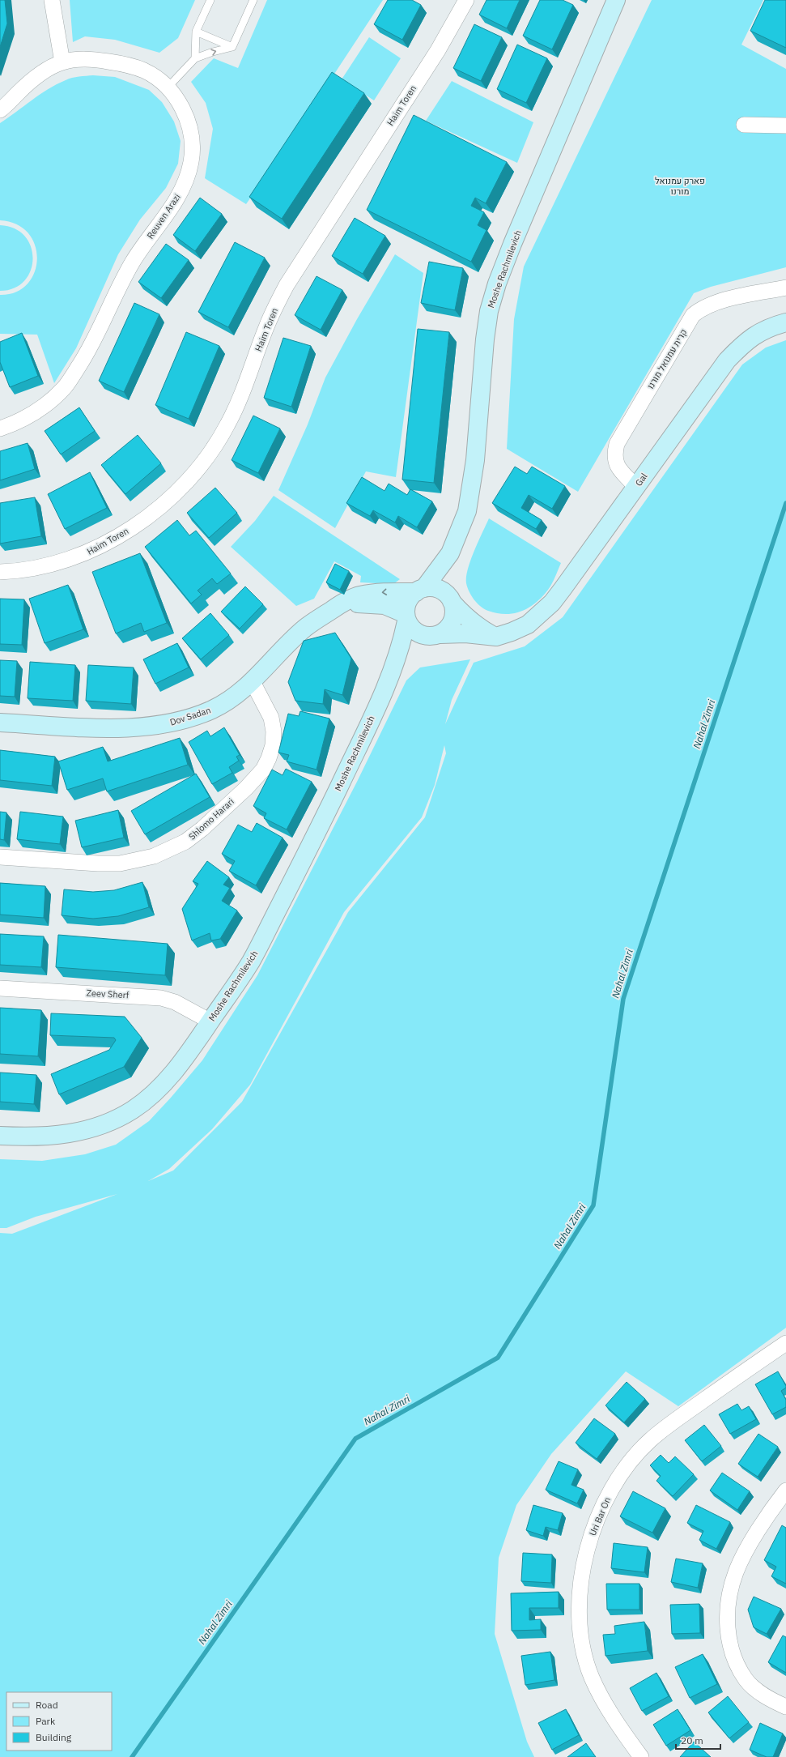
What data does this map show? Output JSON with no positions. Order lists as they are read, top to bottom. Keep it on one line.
{"streets":{"street":["Haim Toren","Reuven Arazi","Moshe Rachmilevich","קרית עמנואל מורנו","Gal","Dov Sadan","Shlomo Harari","Zeev Sherf","Uri Bar On"]},"crossings":[["Moshe Rachmilevich","Gal"],["Moshe Rachmilevich","Dov Sadan"],["Moshe Rachmilevich","Zeev Sherf"],["קרית עמנואל מורנו","Gal"],["Gal","Dov Sadan"],["Dov Sadan","Shlomo Harari"]],"water":["Nahal Zimri"],"parks":["פארק עמנואל מורנו"],"legend":["Road","Park","Building"],"scale_bar":"20 m"}
